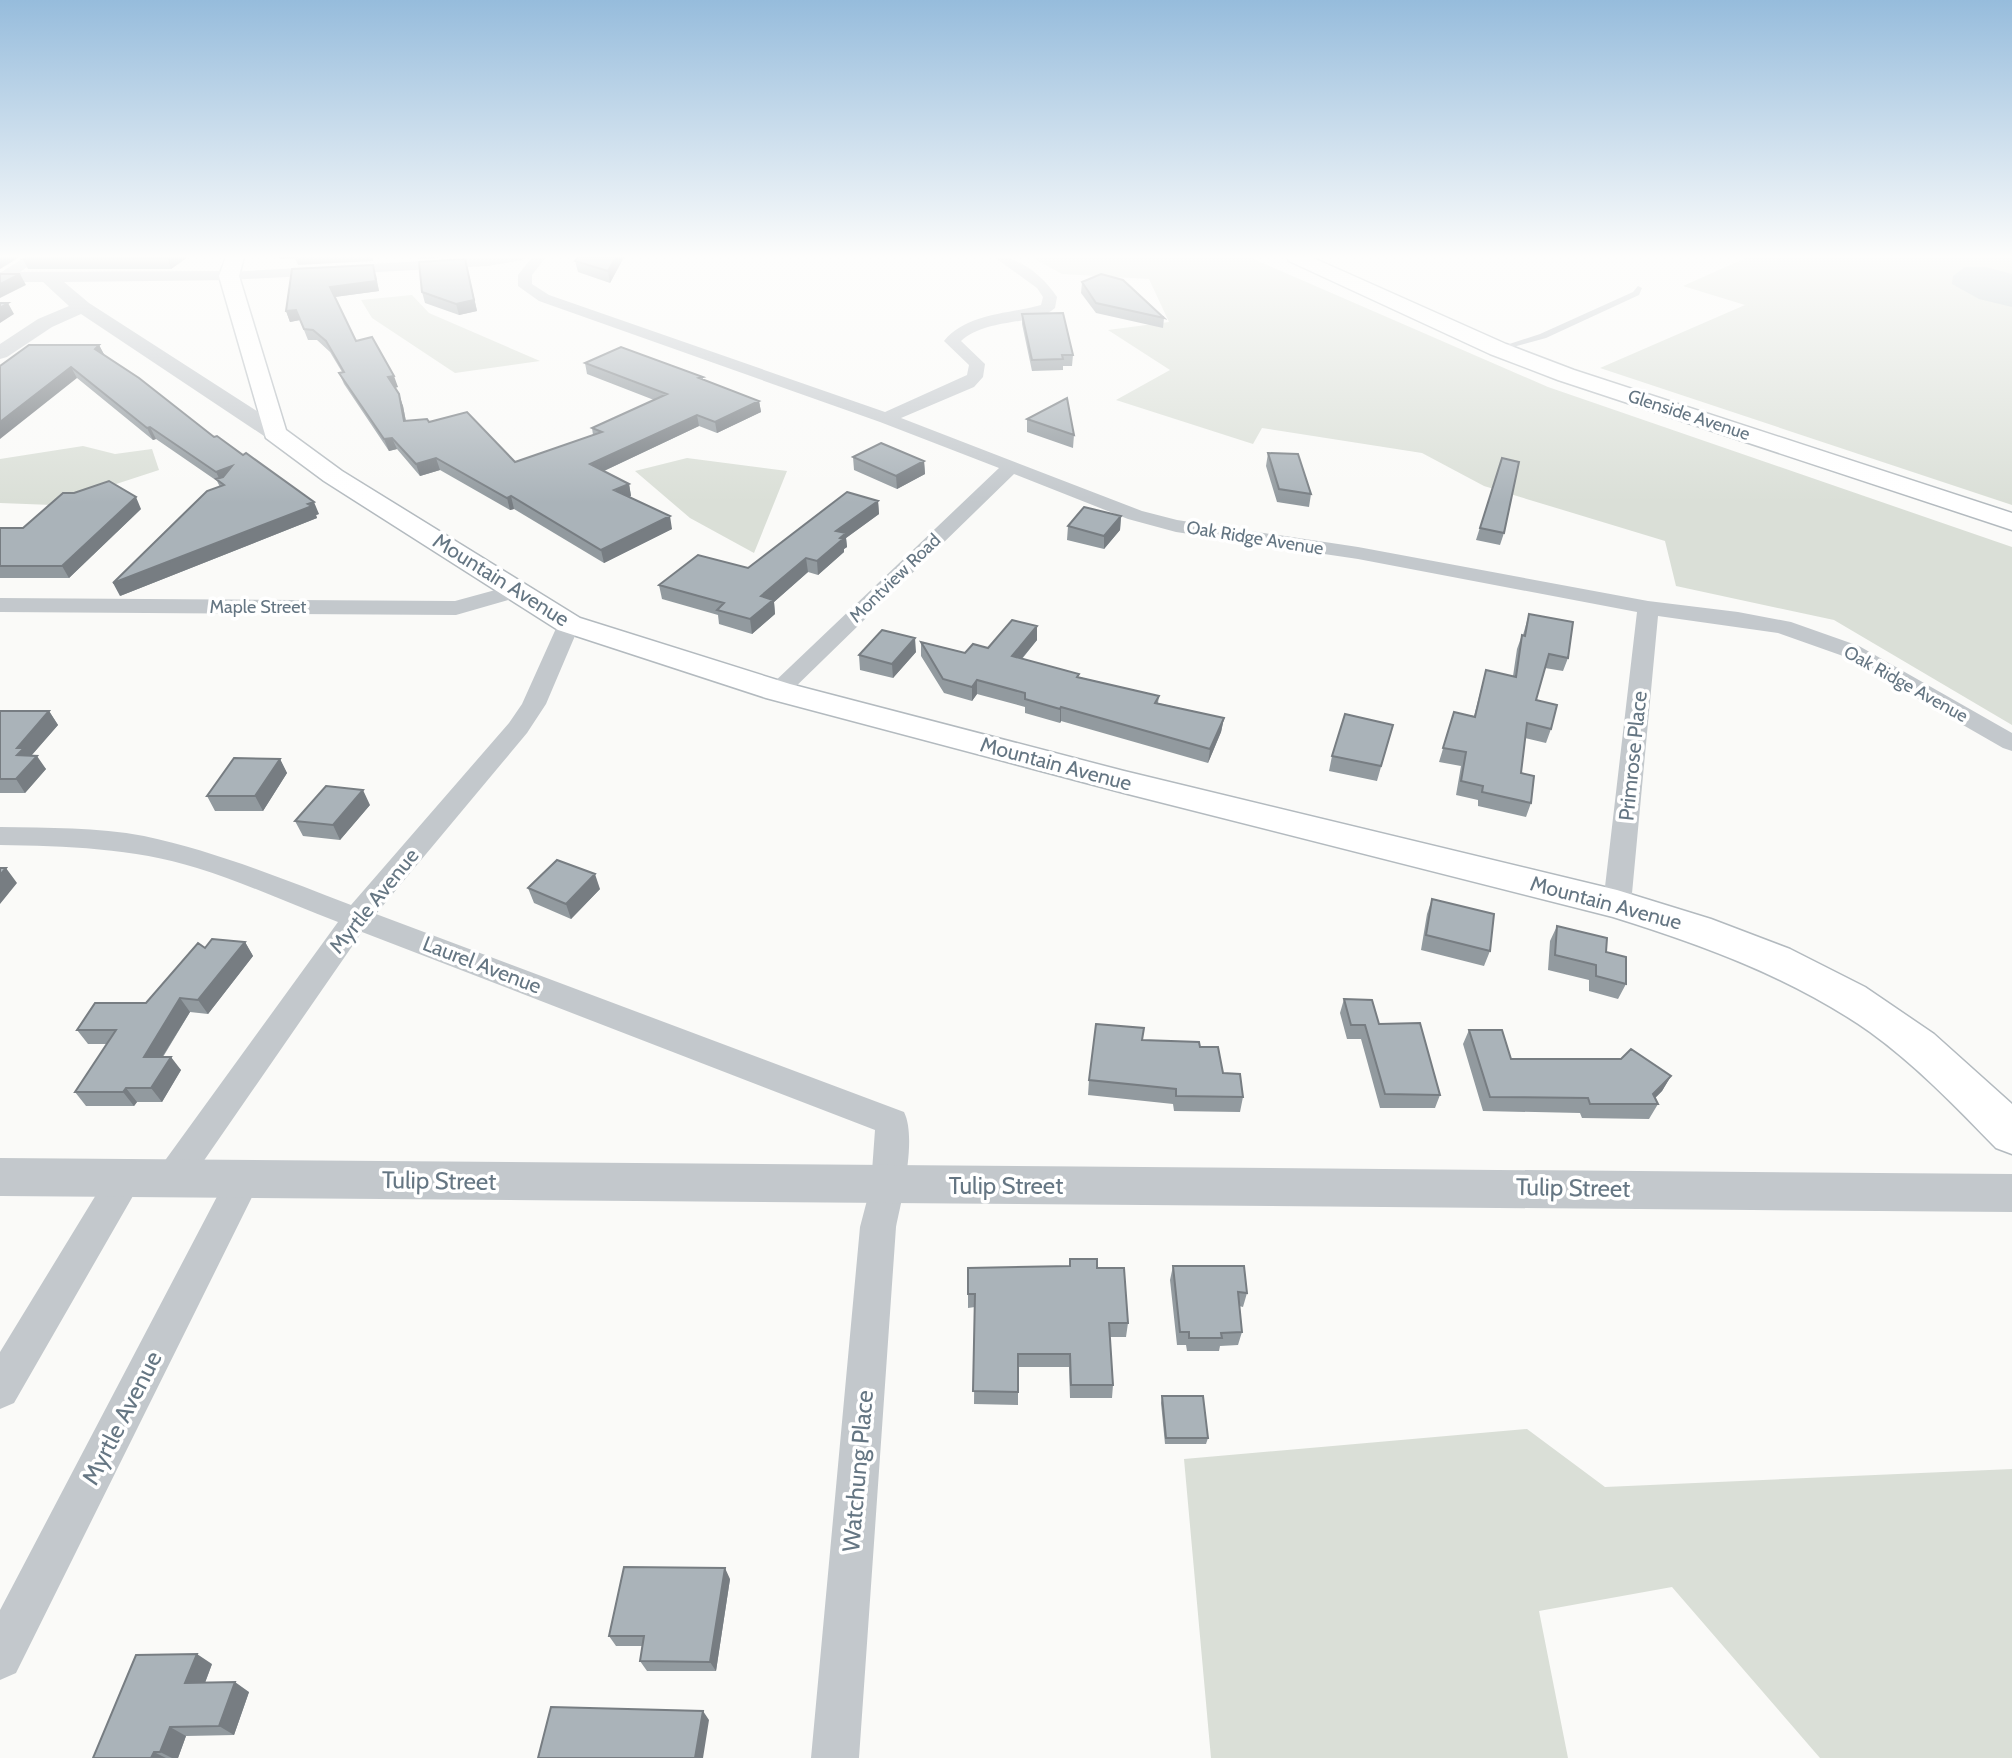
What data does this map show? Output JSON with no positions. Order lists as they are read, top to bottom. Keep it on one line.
{"streets":{"main road":["Glenside Avenue","Mountain Avenue"],"street":["Oak Ridge Avenue","Montview Road","Maple Street","Primrose Place","Myrtle Avenue","Laurel Avenue","Tulip Street","Watchung Place"]},"crossings":[["Oak Ridge Avenue","Montview Road"],["Oak Ridge Avenue","Primrose Place"],["Montview Road","Mountain Avenue"],["Mountain Avenue","Maple Street"],["Mountain Avenue","Primrose Place"],["Mountain Avenue","Myrtle Avenue"],["Myrtle Avenue","Laurel Avenue"],["Myrtle Avenue","Tulip Street"],["Laurel Avenue","Tulip Street"],["Laurel Avenue","Watchung Place"],["Tulip Street","Watchung Place"]]}
